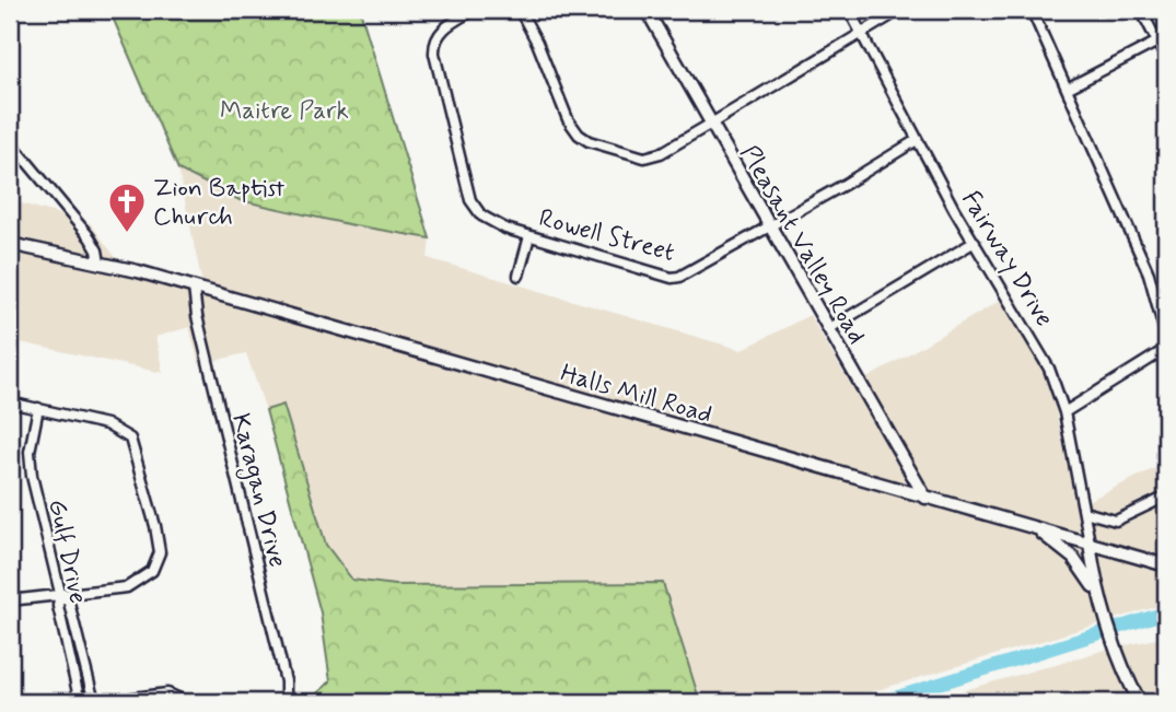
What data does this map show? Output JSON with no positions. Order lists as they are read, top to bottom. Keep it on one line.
{"streets":{"street":["Rowell Street","Pleasant Valley Road","Fairway Drive","Halls Mill Road","Karagan Drive","Gulf Drive"]},"crossings":[["Rowell Street","Pleasant Valley Road"],["Rowell Street","Fairway Drive"],["Pleasant Valley Road","Halls Mill Road"],["Fairway Drive","Halls Mill Road"],["Halls Mill Road","Karagan Drive"]],"parks":["Maitre Park"],"places":{"church":["Zion Baptist Church"]}}
